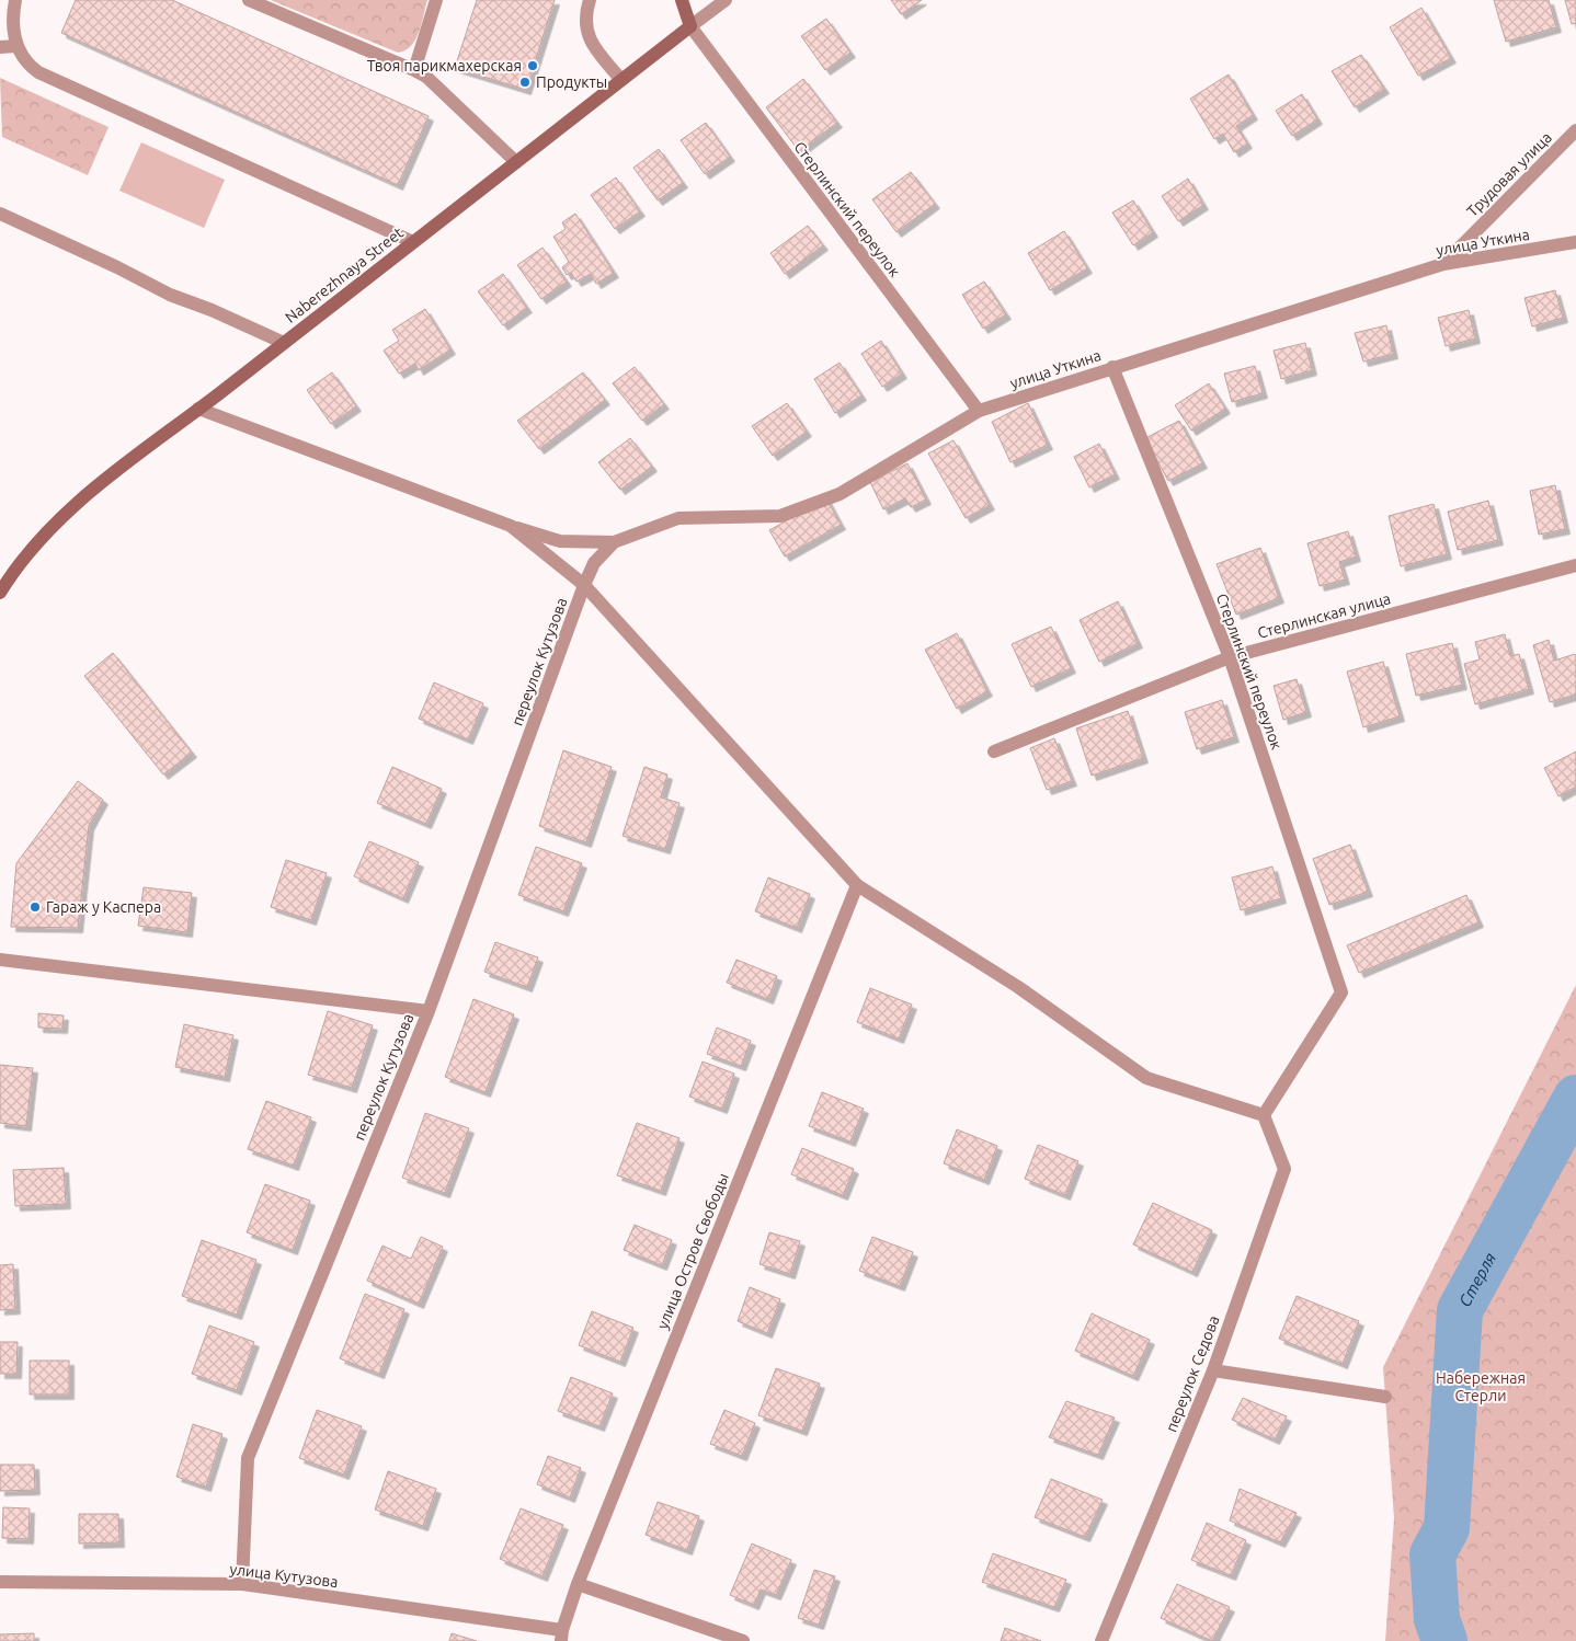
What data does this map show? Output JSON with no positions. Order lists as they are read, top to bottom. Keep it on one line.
{"streets":{"street":["Трудовая улица","Стерлинский переулок","улица Уткина","Naberezhnaya Street","Стерлинская улица","переулок Кутузова","улица Остров Свободы","переулок Седова","улица Кутузова"]},"crossings":[["Трудовая улица","улица Уткина"],["Стерлинский переулок","улица Уткина"],["Стерлинский переулок","Naberezhnaya Street"],["Стерлинский переулок","Стерлинская улица"],["Стерлинский переулок","переулок Седова"],["улица Уткина","переулок Кутузова"],["переулок Кутузова","улица Кутузова"],["улица Остров Свободы","улица Кутузова"]],"water":["Стерля"],"parks":["Набережная Стерли"],"places":["Твоя парикмахерская","Продукты","Гараж у Каспера"]}
